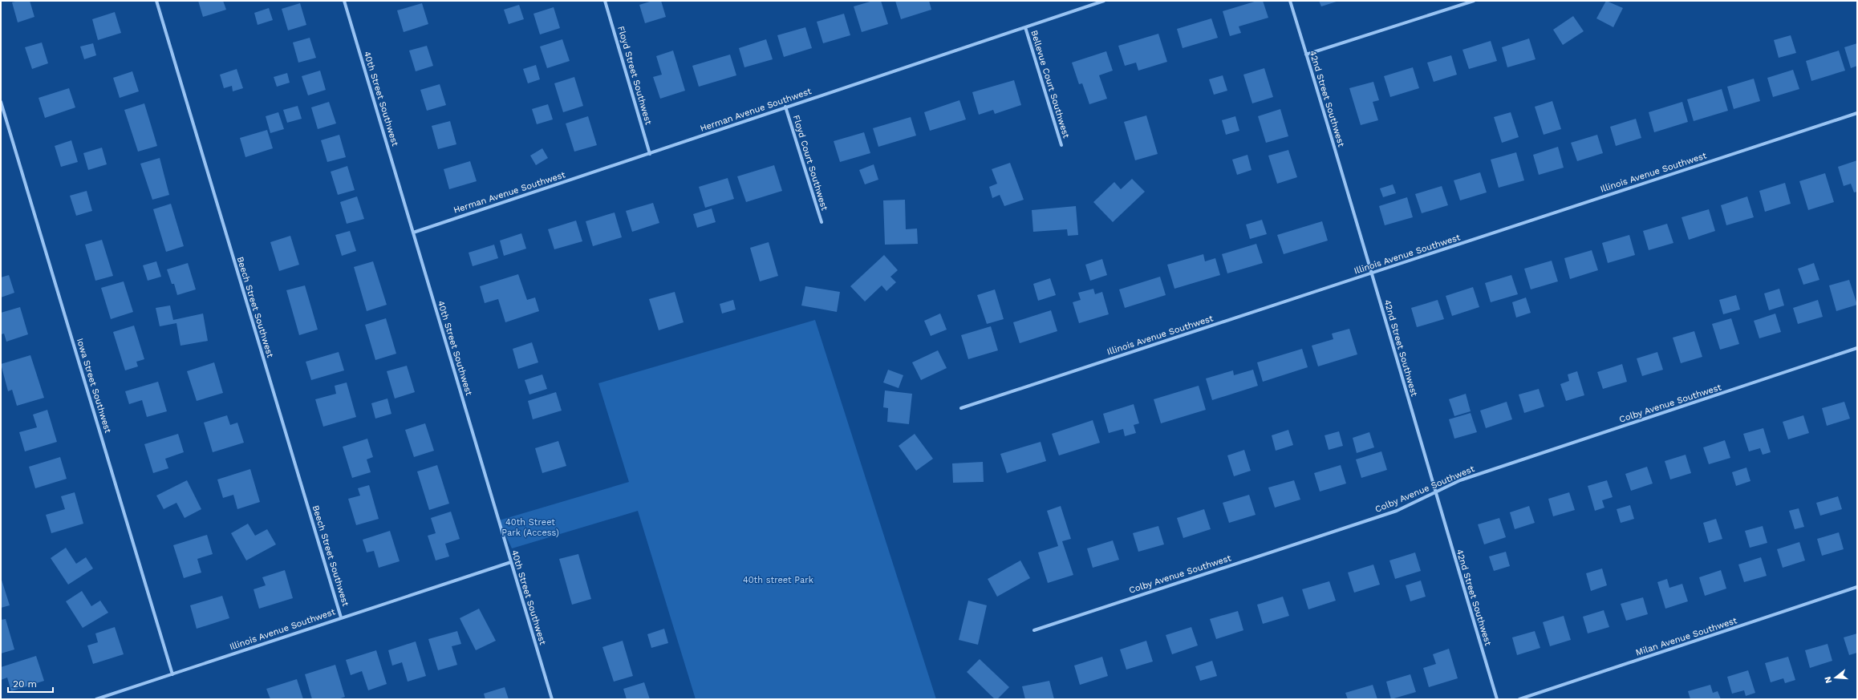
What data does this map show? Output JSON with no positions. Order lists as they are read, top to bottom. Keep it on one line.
{"streets":{"street":["Floyd Street Southwest","Bellevue Court Southwest","40th Street Southwest","42nd Street Southwest","Herman Avenue Southwest","Floyd Court Southwest","Illinois Avenue Southwest","Beech Street Southwest","Iowa Street Southwest","Colby Avenue Southwest","Milan Avenue Southwest"]},"crossings":[["Floyd Street Southwest","Herman Avenue Southwest"],["Bellevue Court Southwest","Herman Avenue Southwest"],["40th Street Southwest","Herman Avenue Southwest"],["40th Street Southwest","Illinois Avenue Southwest"],["42nd Street Southwest","Illinois Avenue Southwest"],["42nd Street Southwest","Colby Avenue Southwest"],["Herman Avenue Southwest","Floyd Court Southwest"],["Illinois Avenue Southwest","Beech Street Southwest"],["Illinois Avenue Southwest","Iowa Street Southwest"]],"parks":["40th Street Park (Access)","40th street Park"],"scale_bar":"20 m","north":"left"}
